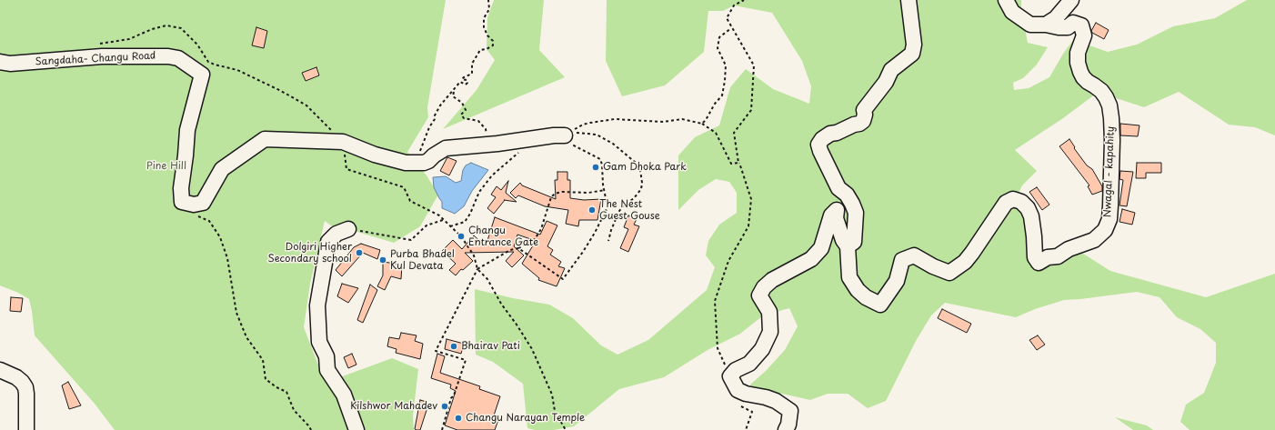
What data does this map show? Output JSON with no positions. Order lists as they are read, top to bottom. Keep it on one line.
{"streets":{"street":["Sangdaha- Changu Road","Nwagal - kapahity"]},"parks":["Pine Hill"],"places":["Gam Dhoka Park","The Nest Guest Gouse","Changu Entrance Gate","Dolgiri Higher Secondary school","Purba Bhadel Kul Devata","Bhairav Pati","Kilshwor Mahadev","Changu Narayan Temple"]}
